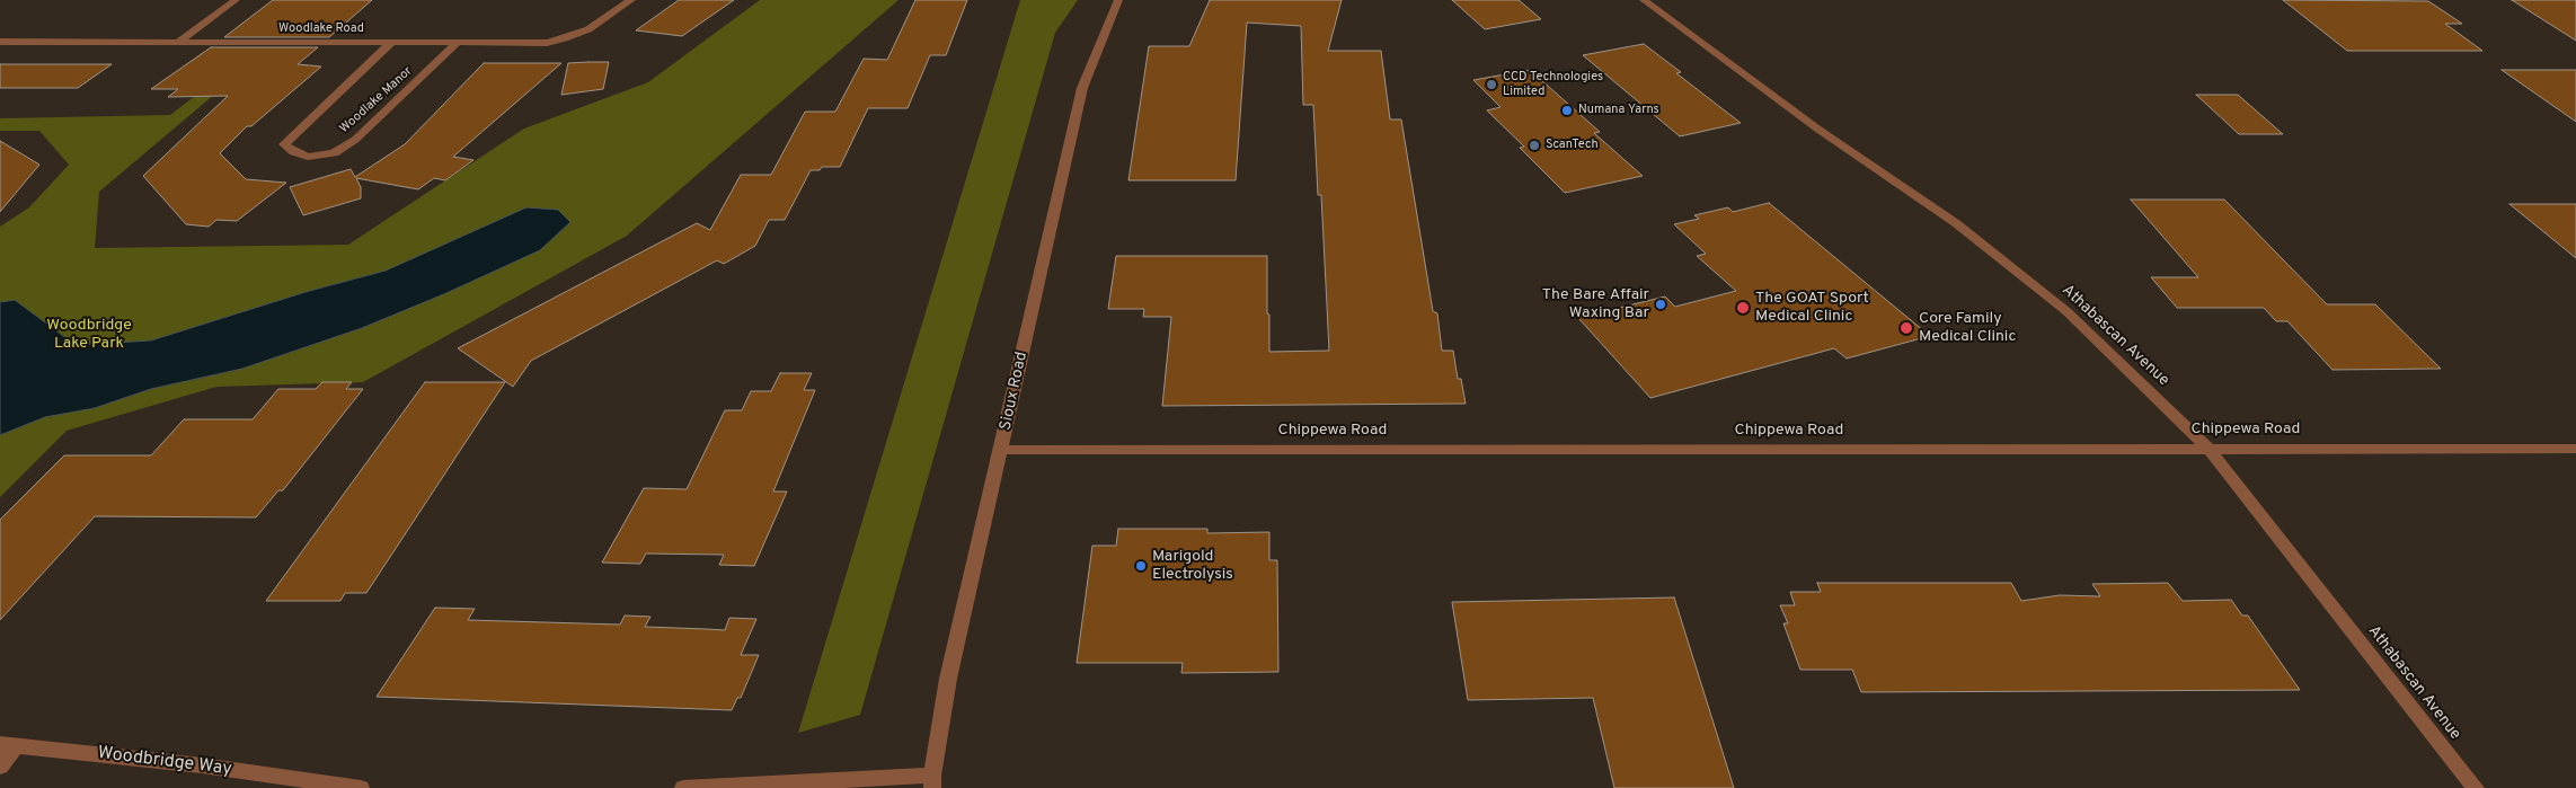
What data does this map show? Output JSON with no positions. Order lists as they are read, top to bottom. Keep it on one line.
{"streets":{"street":["Woodlake Road","Woodlake Manor","Athabascan Avenue","Sioux Road","Chippewa Road","Woodbridge Way"]},"crossings":[["Woodlake Road","Woodlake Manor"],["Athabascan Avenue","Chippewa Road"],["Sioux Road","Chippewa Road"]],"parks":["Woodbridge Lake Park"],"places":["CCD Technologies Limited","Numana Yarns","ScanTech","The Bare Affair Waxing Bar","The GOAT Sport Medical Clinic","Core Family Medical Clinic","Marigold Electrolysis"]}
